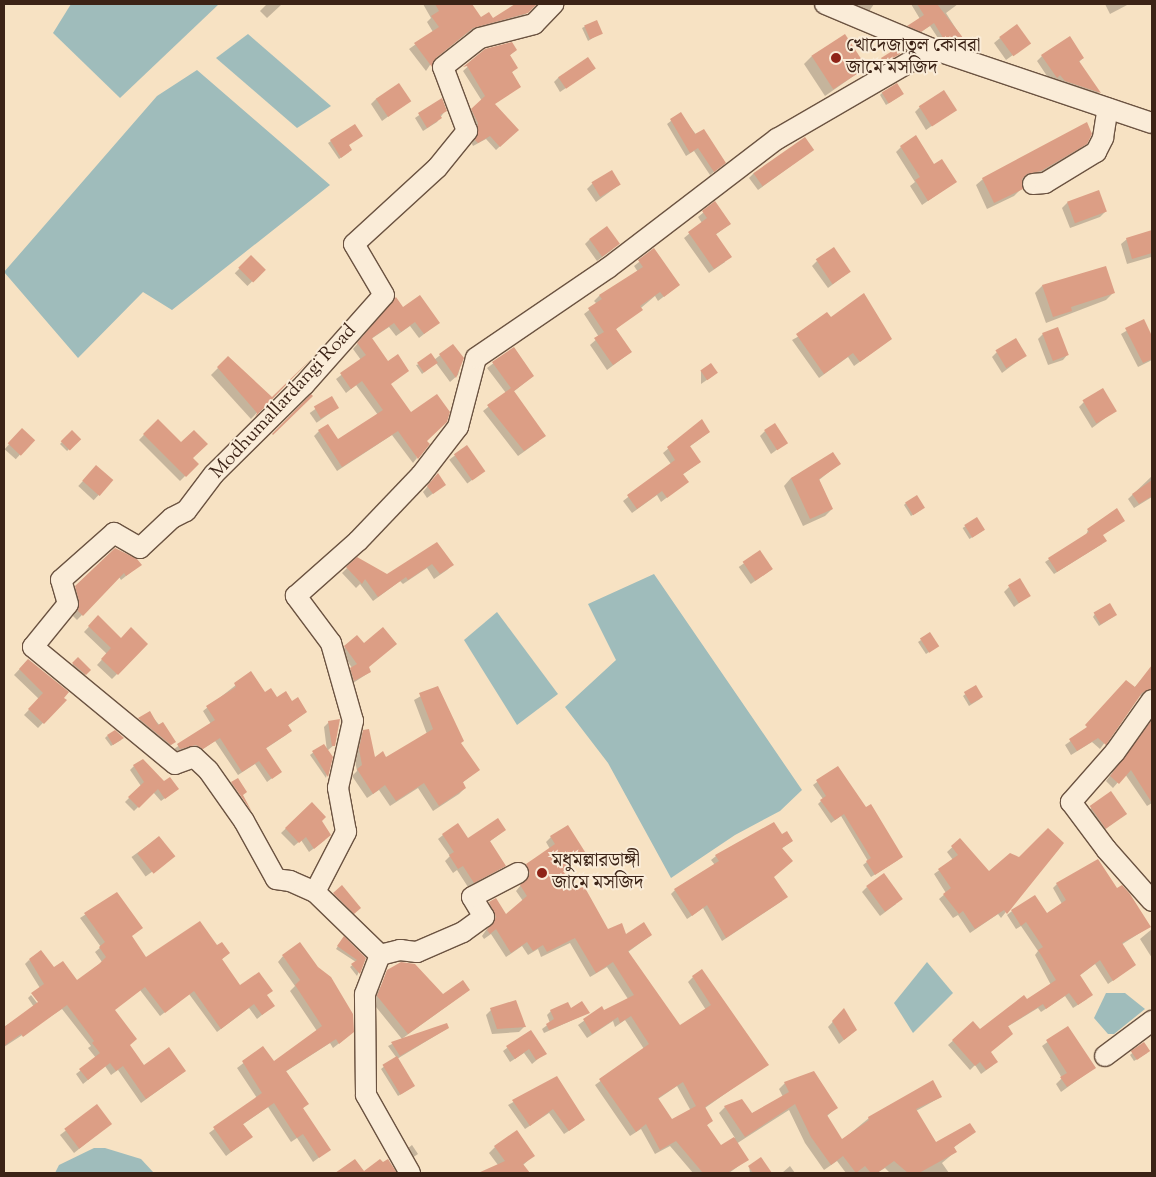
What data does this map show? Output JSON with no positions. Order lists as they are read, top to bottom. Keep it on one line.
{"streets":{"street":["Modhumallardangi Road"]},"places":["খোদেজাতুল কোবরা জামে মসজিদ","মধুমল্লারডাঙ্গী জামে মসজিদ"]}
